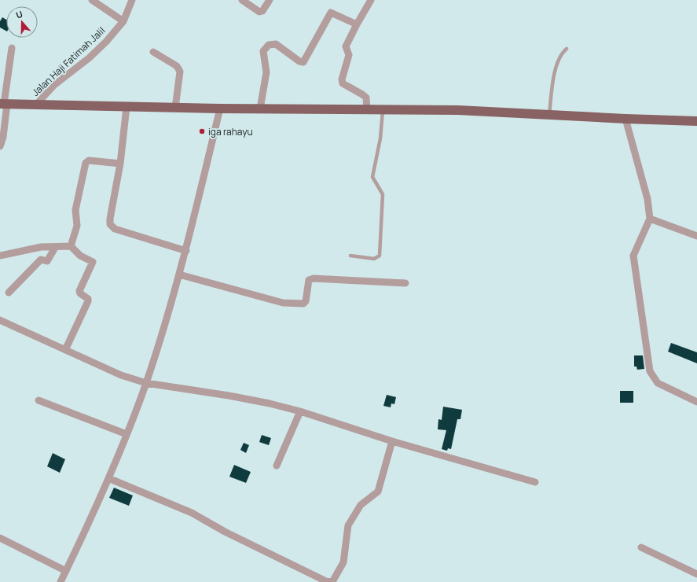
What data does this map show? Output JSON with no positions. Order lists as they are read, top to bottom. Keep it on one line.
{"streets":{"street":["Jalan Haji Fatimah Jalil"]},"places":["iga rahayu"],"north":"top"}
